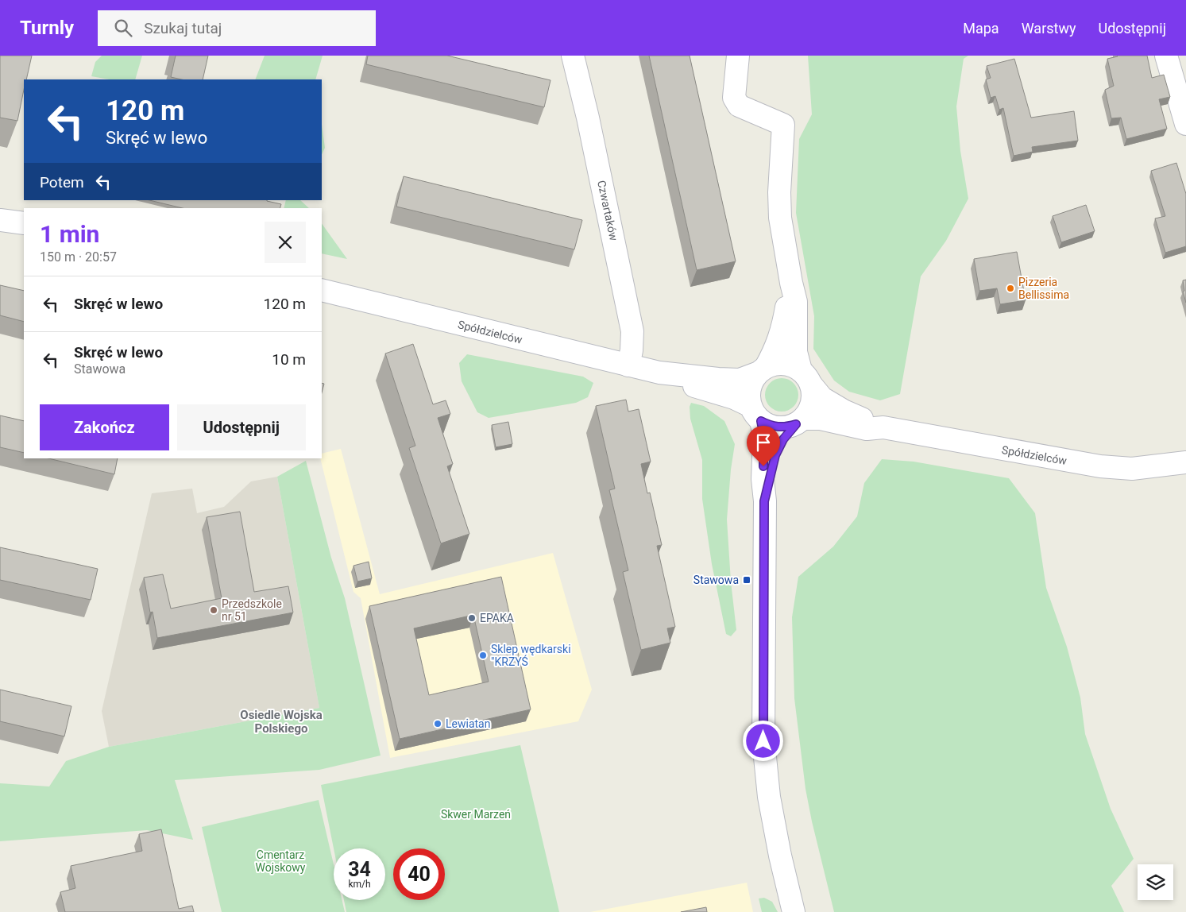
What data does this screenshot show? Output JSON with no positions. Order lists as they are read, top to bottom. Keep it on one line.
{"streets":{"street":["Czwartaków","Spółdzielców"]},"crossings":[["Czwartaków","Spółdzielców"]],"districts":["Osiedle Wojska Polskiego"],"parks":["Skwer Marzeń","Cmentarz Wojskowy"],"places":{"other":["Pizzeria Bellissima","Przedszkole nr 51","EPAKA","Sklep wędkarski \"KRZYŚ","Lewiatan"],"transit":["Stawowa"]},"page":{"header":"Turnly","search":"Szukaj tutaj","nav":["Mapa","Warstwy","Udostępnij"],"turn":["120 m","Skręć w lewo"],"then":"Potem","heading":["1 min","150 m · 20:57"],"list":[{"name":"Skręć w lewo","value":"120 m"},{"name":"Skręć w lewo","note":"Stawowa","value":"10 m"}],"buttons":["Zakończ","Udostępnij"],"speed":"34 km/h","limit":"40"}}
